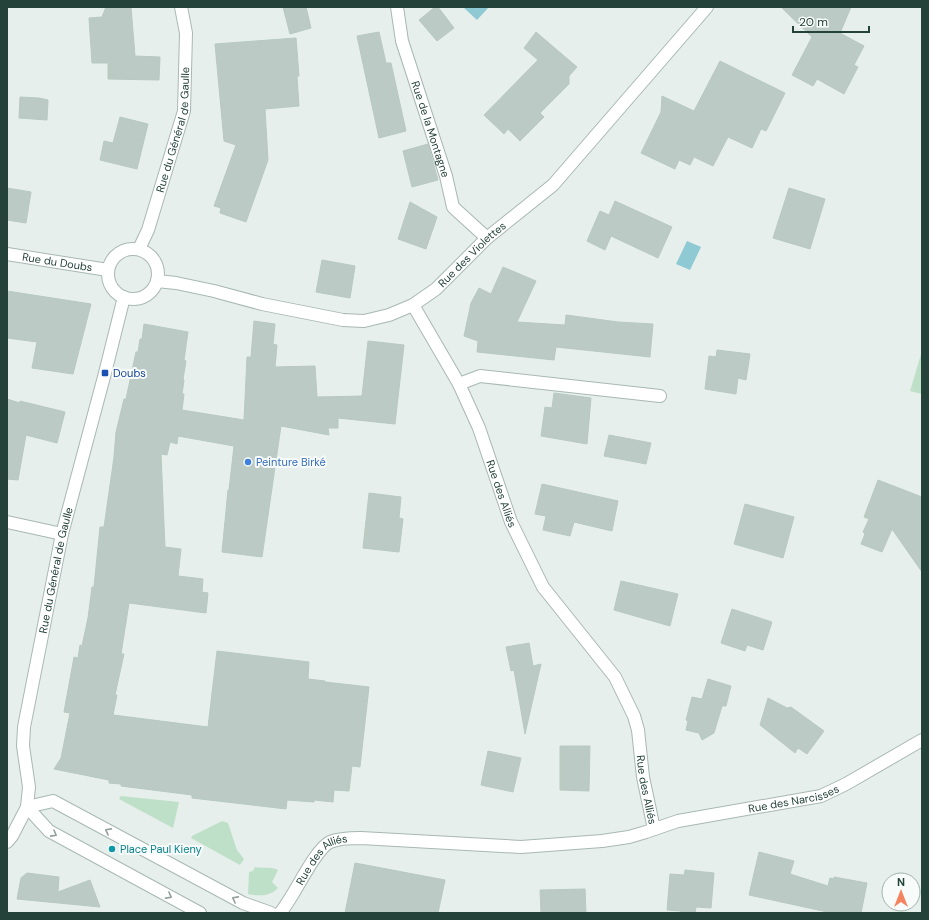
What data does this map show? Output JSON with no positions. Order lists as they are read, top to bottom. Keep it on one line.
{"streets":{"street":["Rue de la Montagne","Rue du Général de Gaulle","Rue des Violettes","Rue du Doubs","Rue des Alliés","Rue des Narcisses"]},"crossings":[["Rue de la Montagne","Rue des Violettes"],["Rue du Général de Gaulle","Rue des Violettes"],["Rue du Général de Gaulle","Rue du Doubs"],["Rue des Violettes","Rue du Doubs"],["Rue des Violettes","Rue des Alliés"],["Rue des Alliés","Rue des Narcisses"]],"places":{"transit":["Doubs"],"other":["Peinture Birké","Place Paul Kieny"]},"scale_bar":"20 m","north":"top"}
